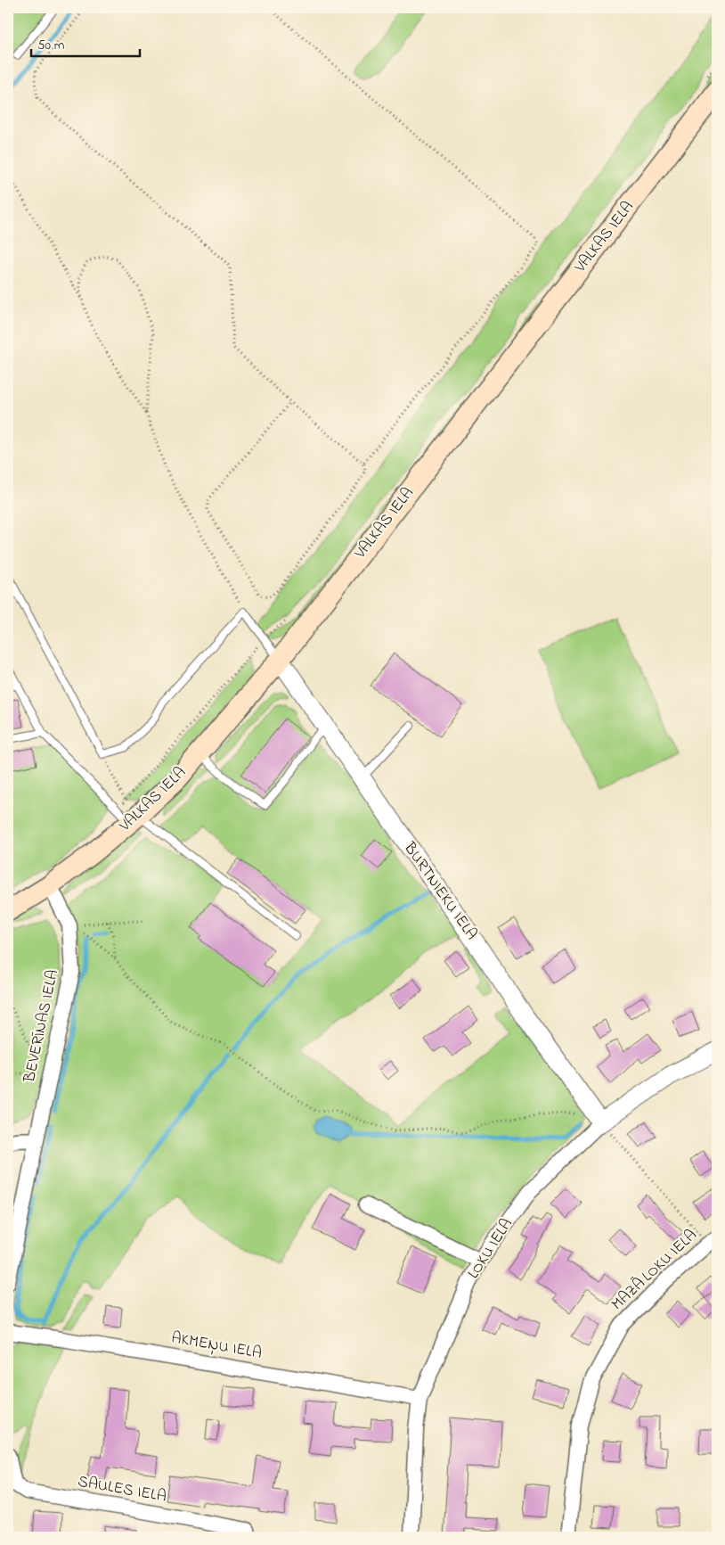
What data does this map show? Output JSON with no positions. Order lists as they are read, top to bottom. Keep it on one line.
{"streets":{"main road":["VALKAS IELA"],"street":["BURTNIEKU IELA","BEVERĪNAS IELA","LOKU IELA","MAZĀ LOKU IELA","AKMEŅU IELA","SAULES IELA"]},"crossings":[["VALKAS IELA","BURTNIEKU IELA"],["VALKAS IELA","BEVERĪNAS IELA"],["BURTNIEKU IELA","LOKU IELA"],["LOKU IELA","AKMEŅU IELA"]],"scale_bar":"50 m"}
